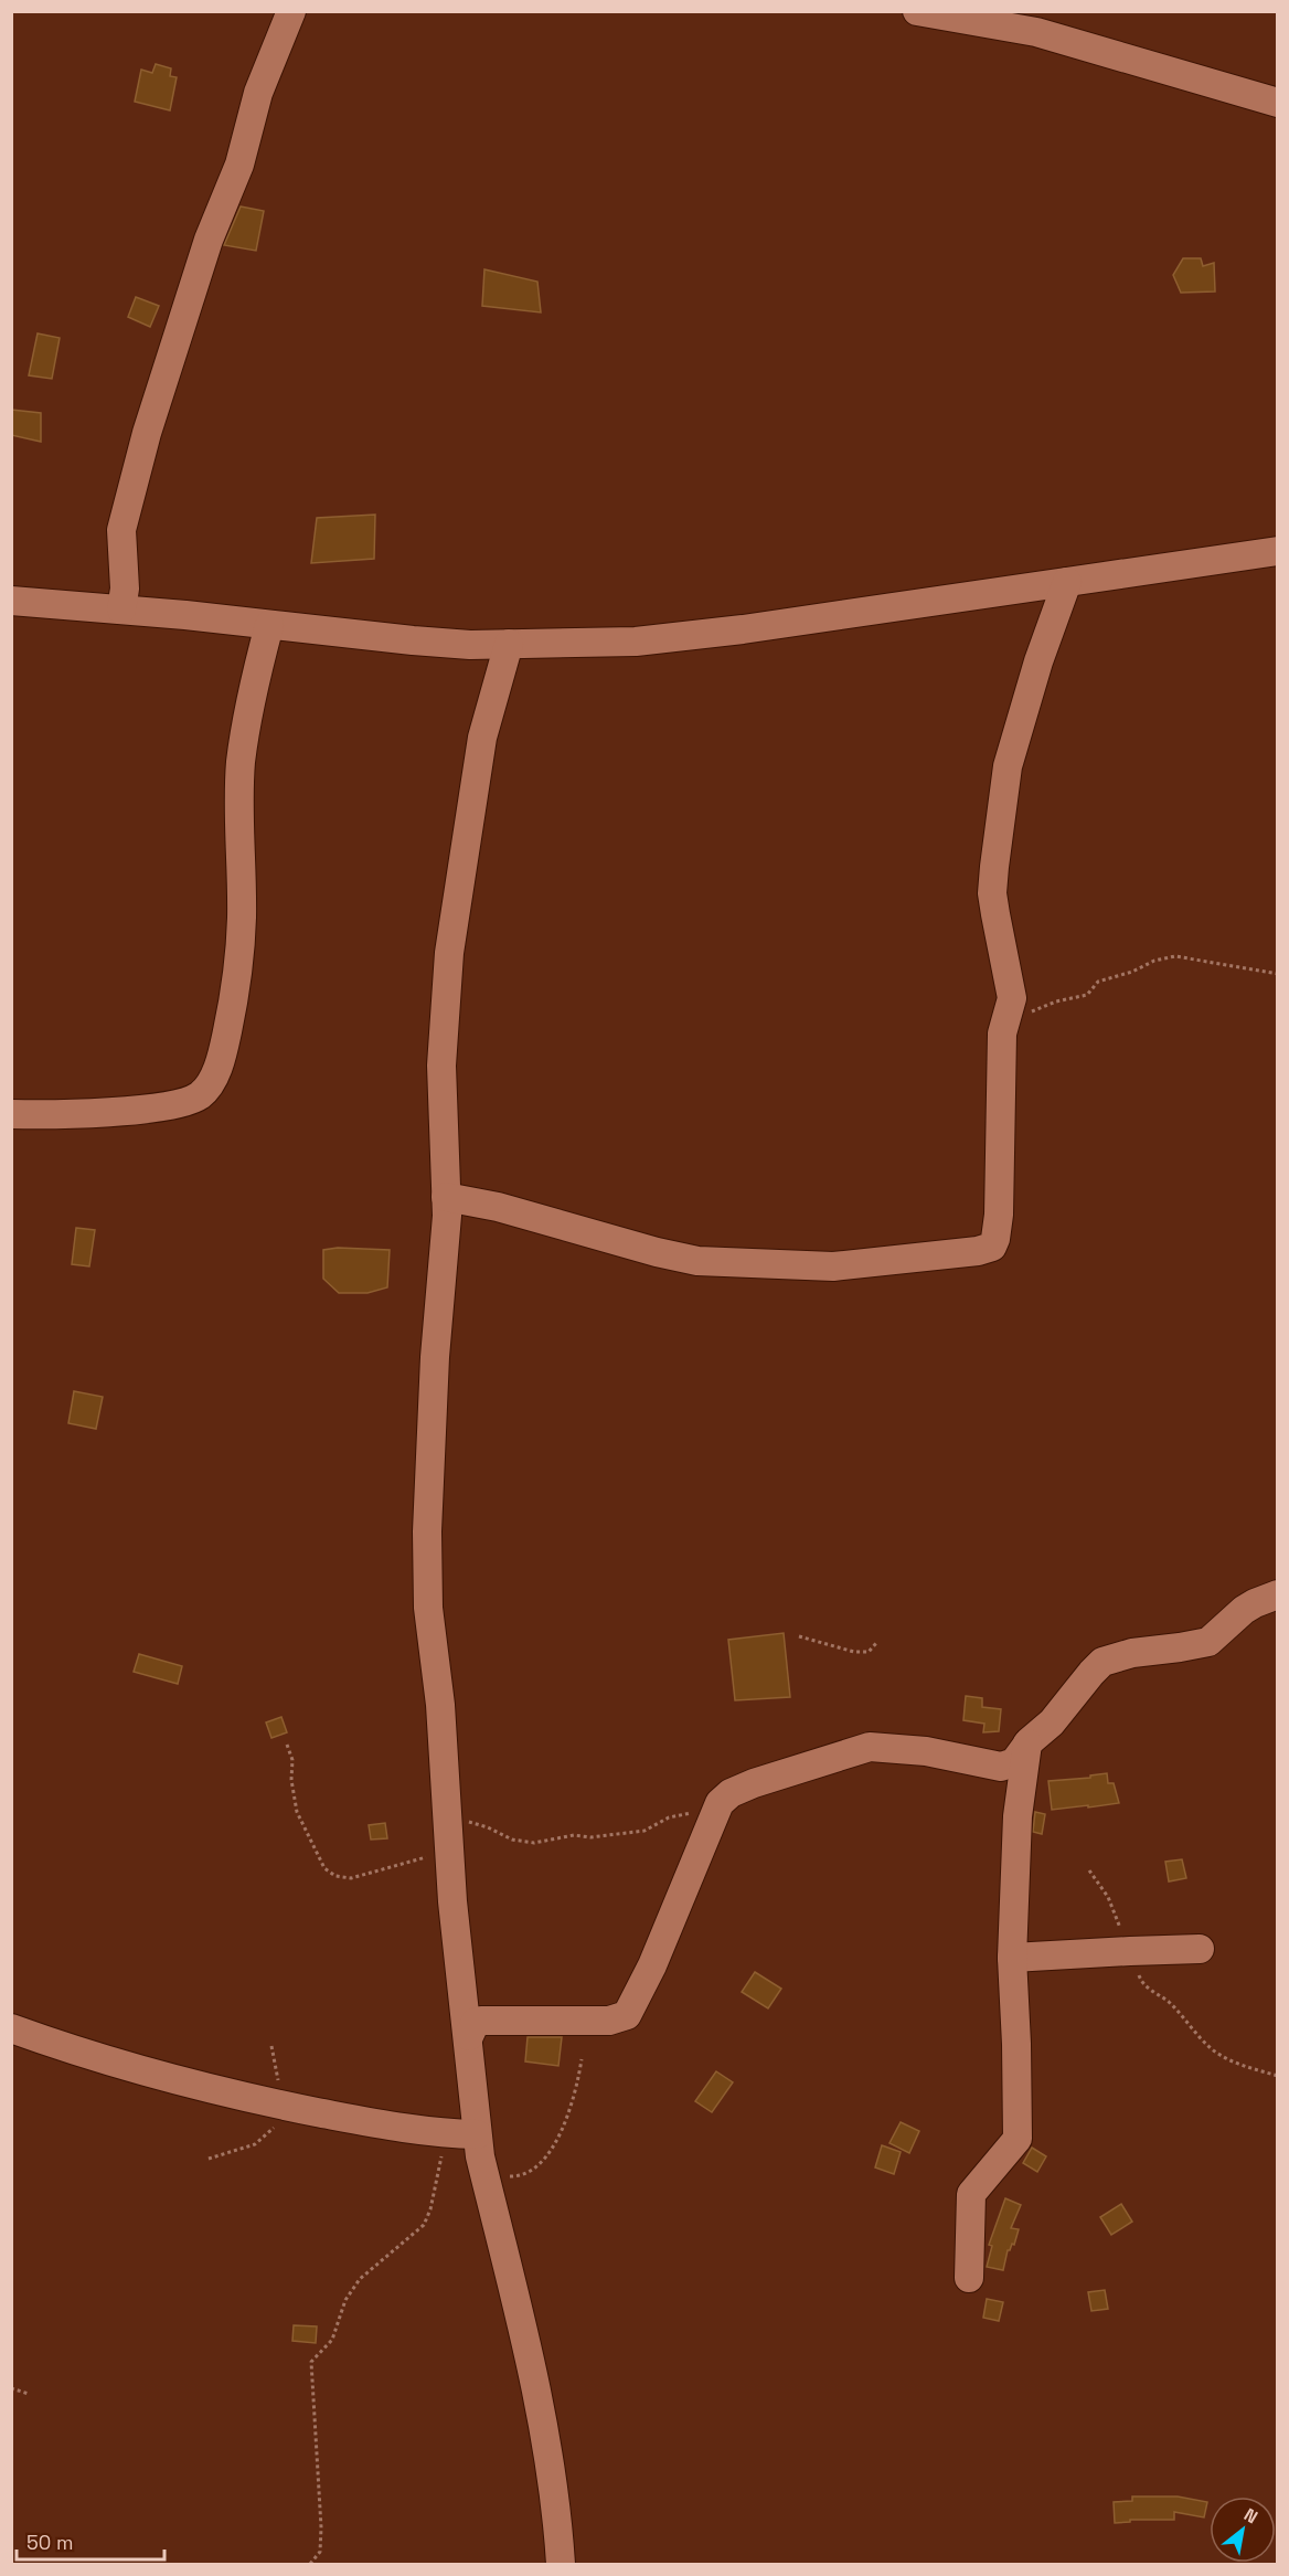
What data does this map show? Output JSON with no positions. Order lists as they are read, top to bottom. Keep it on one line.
{"scale_bar":"50 m","north":"top right"}
